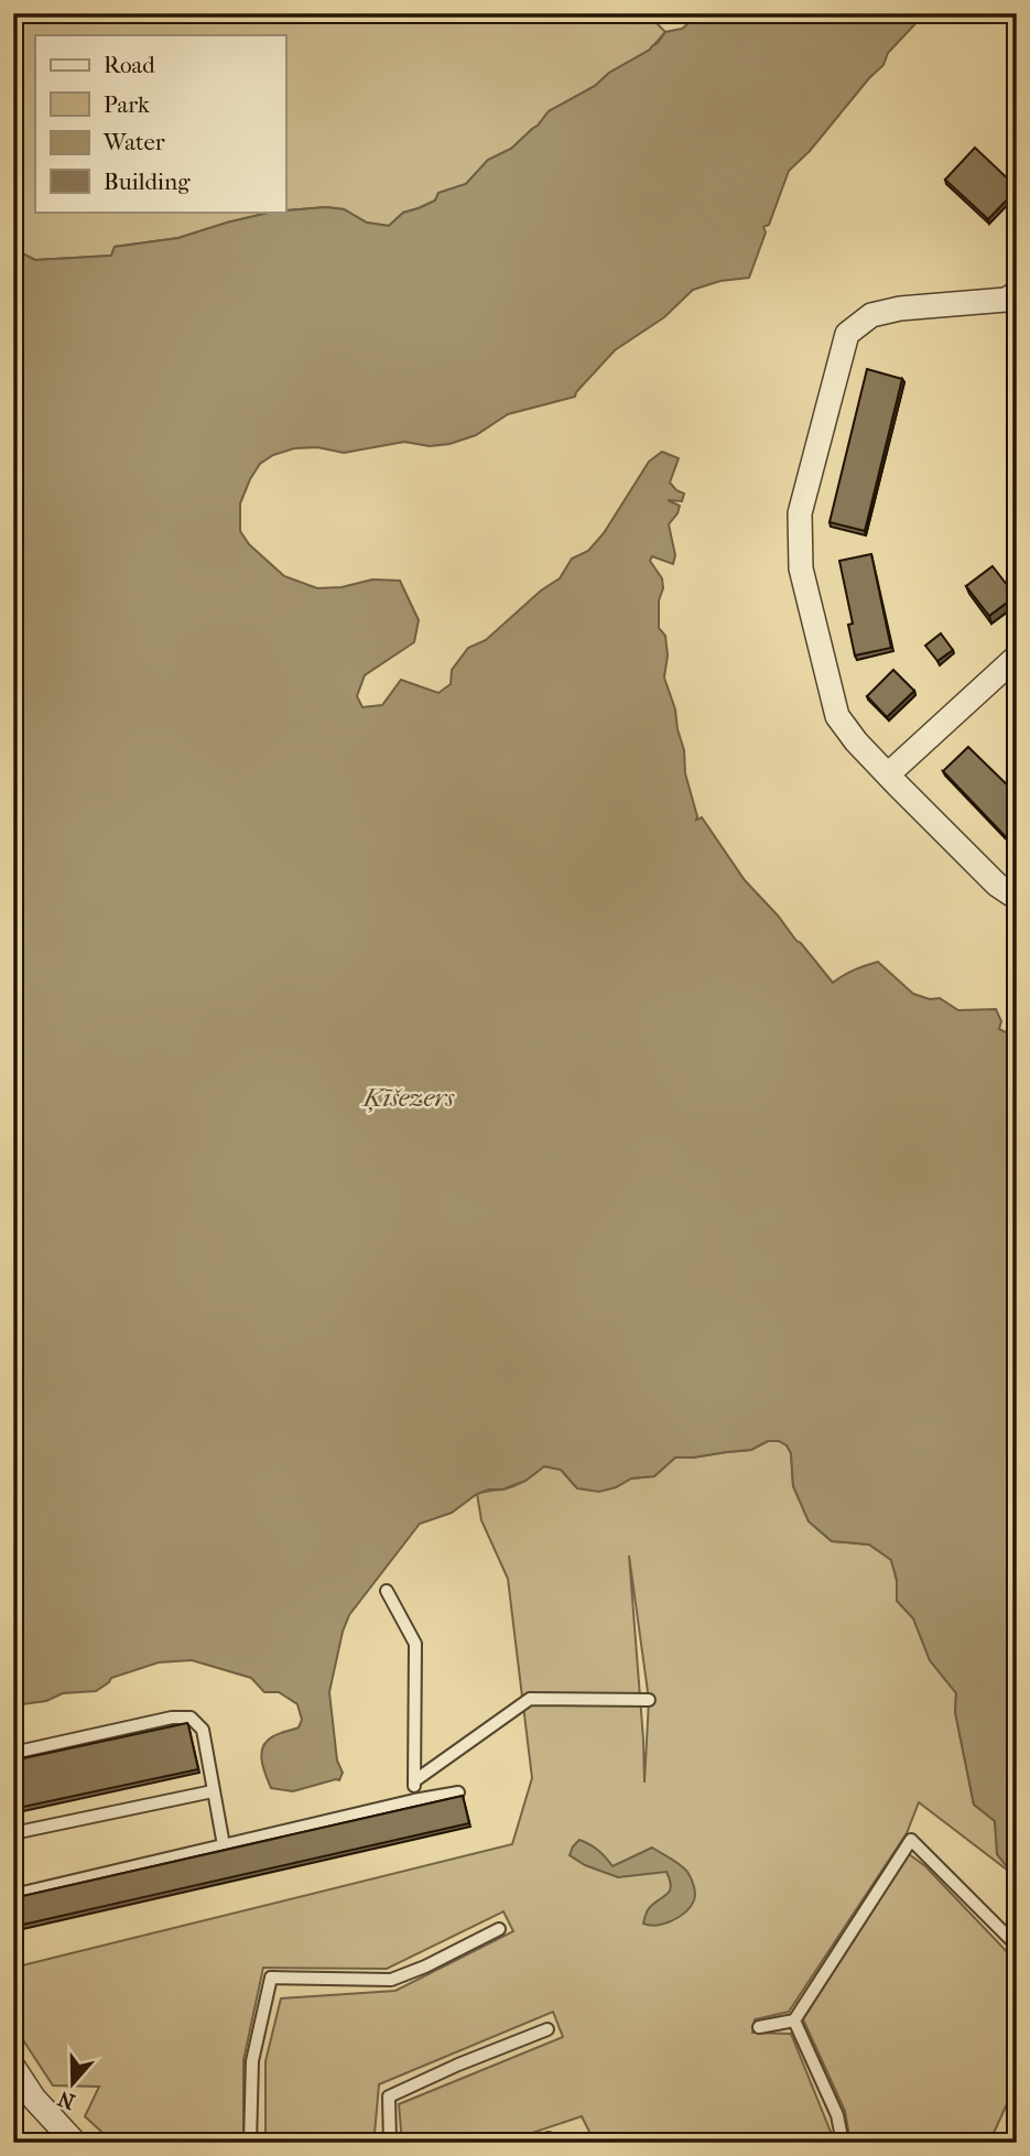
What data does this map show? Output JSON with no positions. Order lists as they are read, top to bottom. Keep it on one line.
{"water":["Ķīšezers"],"legend":["Road","Park","Water","Building"],"north":"bottom"}
